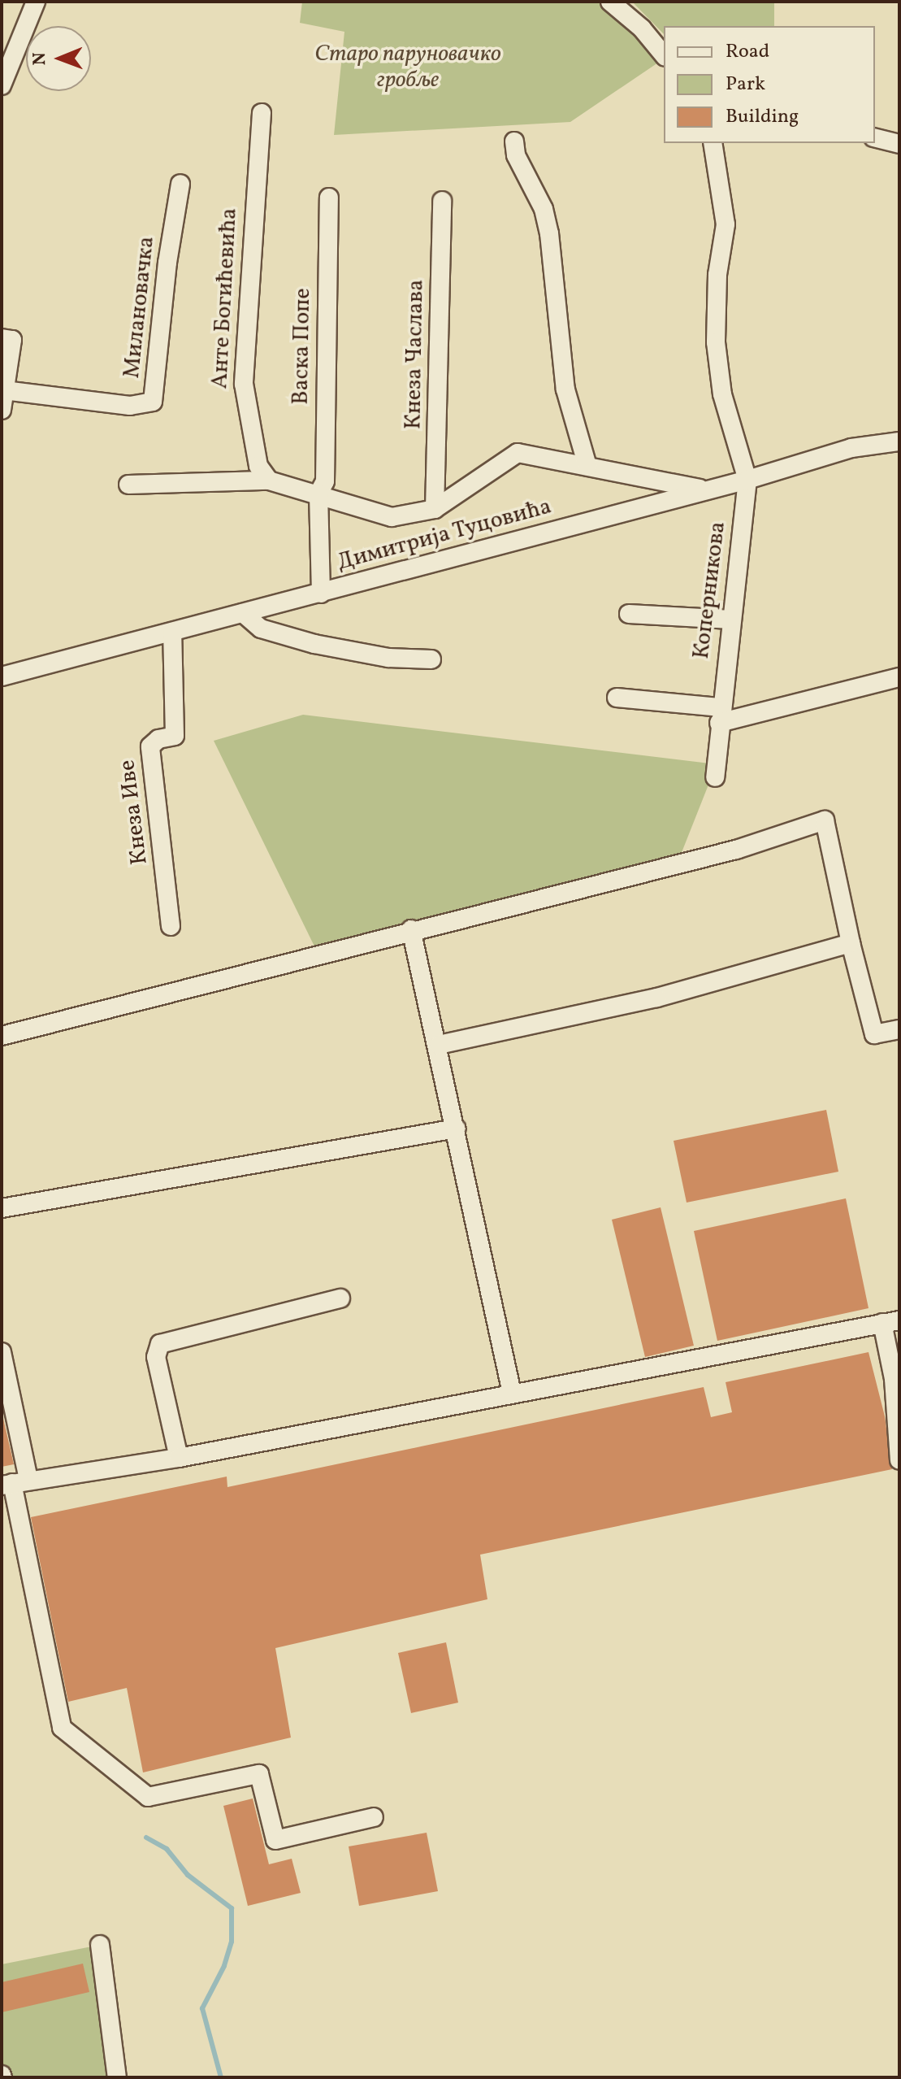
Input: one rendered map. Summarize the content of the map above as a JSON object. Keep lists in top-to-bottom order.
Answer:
{
  "streets": {
    "street": [
      "Анте Богићевића",
      "Милановачка",
      "Васка Попе",
      "Кнеза Часлава",
      "Димитрија Туцовића",
      "Коперникова",
      "Кнеза Иве"
    ]
  },
  "crossings": [
    ["Васка Попе", "Димитрија Туцовића"],
    ["Димитрија Туцовића", "Коперникова"],
    ["Димитрија Туцовића", "Кнеза Иве"]
  ],
  "parks": ["Старо паруновачко гробље"],
  "legend": ["Road", "Park", "Building"],
  "north": "left"
}
